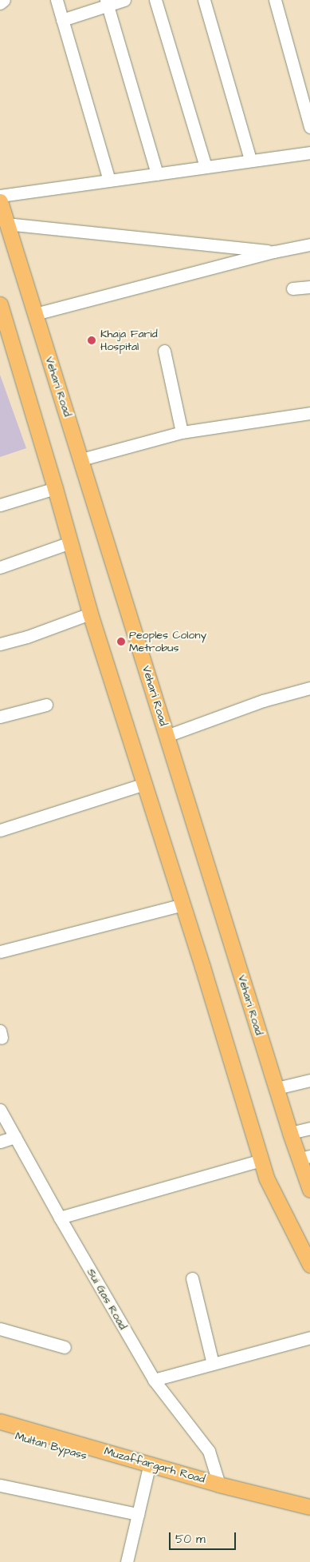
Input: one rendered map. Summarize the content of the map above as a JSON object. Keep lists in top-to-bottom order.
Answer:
{
  "streets": {
    "main road": ["Vehari Road", "Multan Bypass", "Muzaffargarh Road"],
    "street": ["Sui Gas Road"]
  },
  "crossings": [
    ["Sui Gas Road", "Muzaffargarh Road"],
    ["Multan Bypass", "Muzaffargarh Road"]
  ],
  "places": ["Khaja Farid Hospital", "Peoples Colony Metrobus"],
  "scale_bar": "50 m"
}
